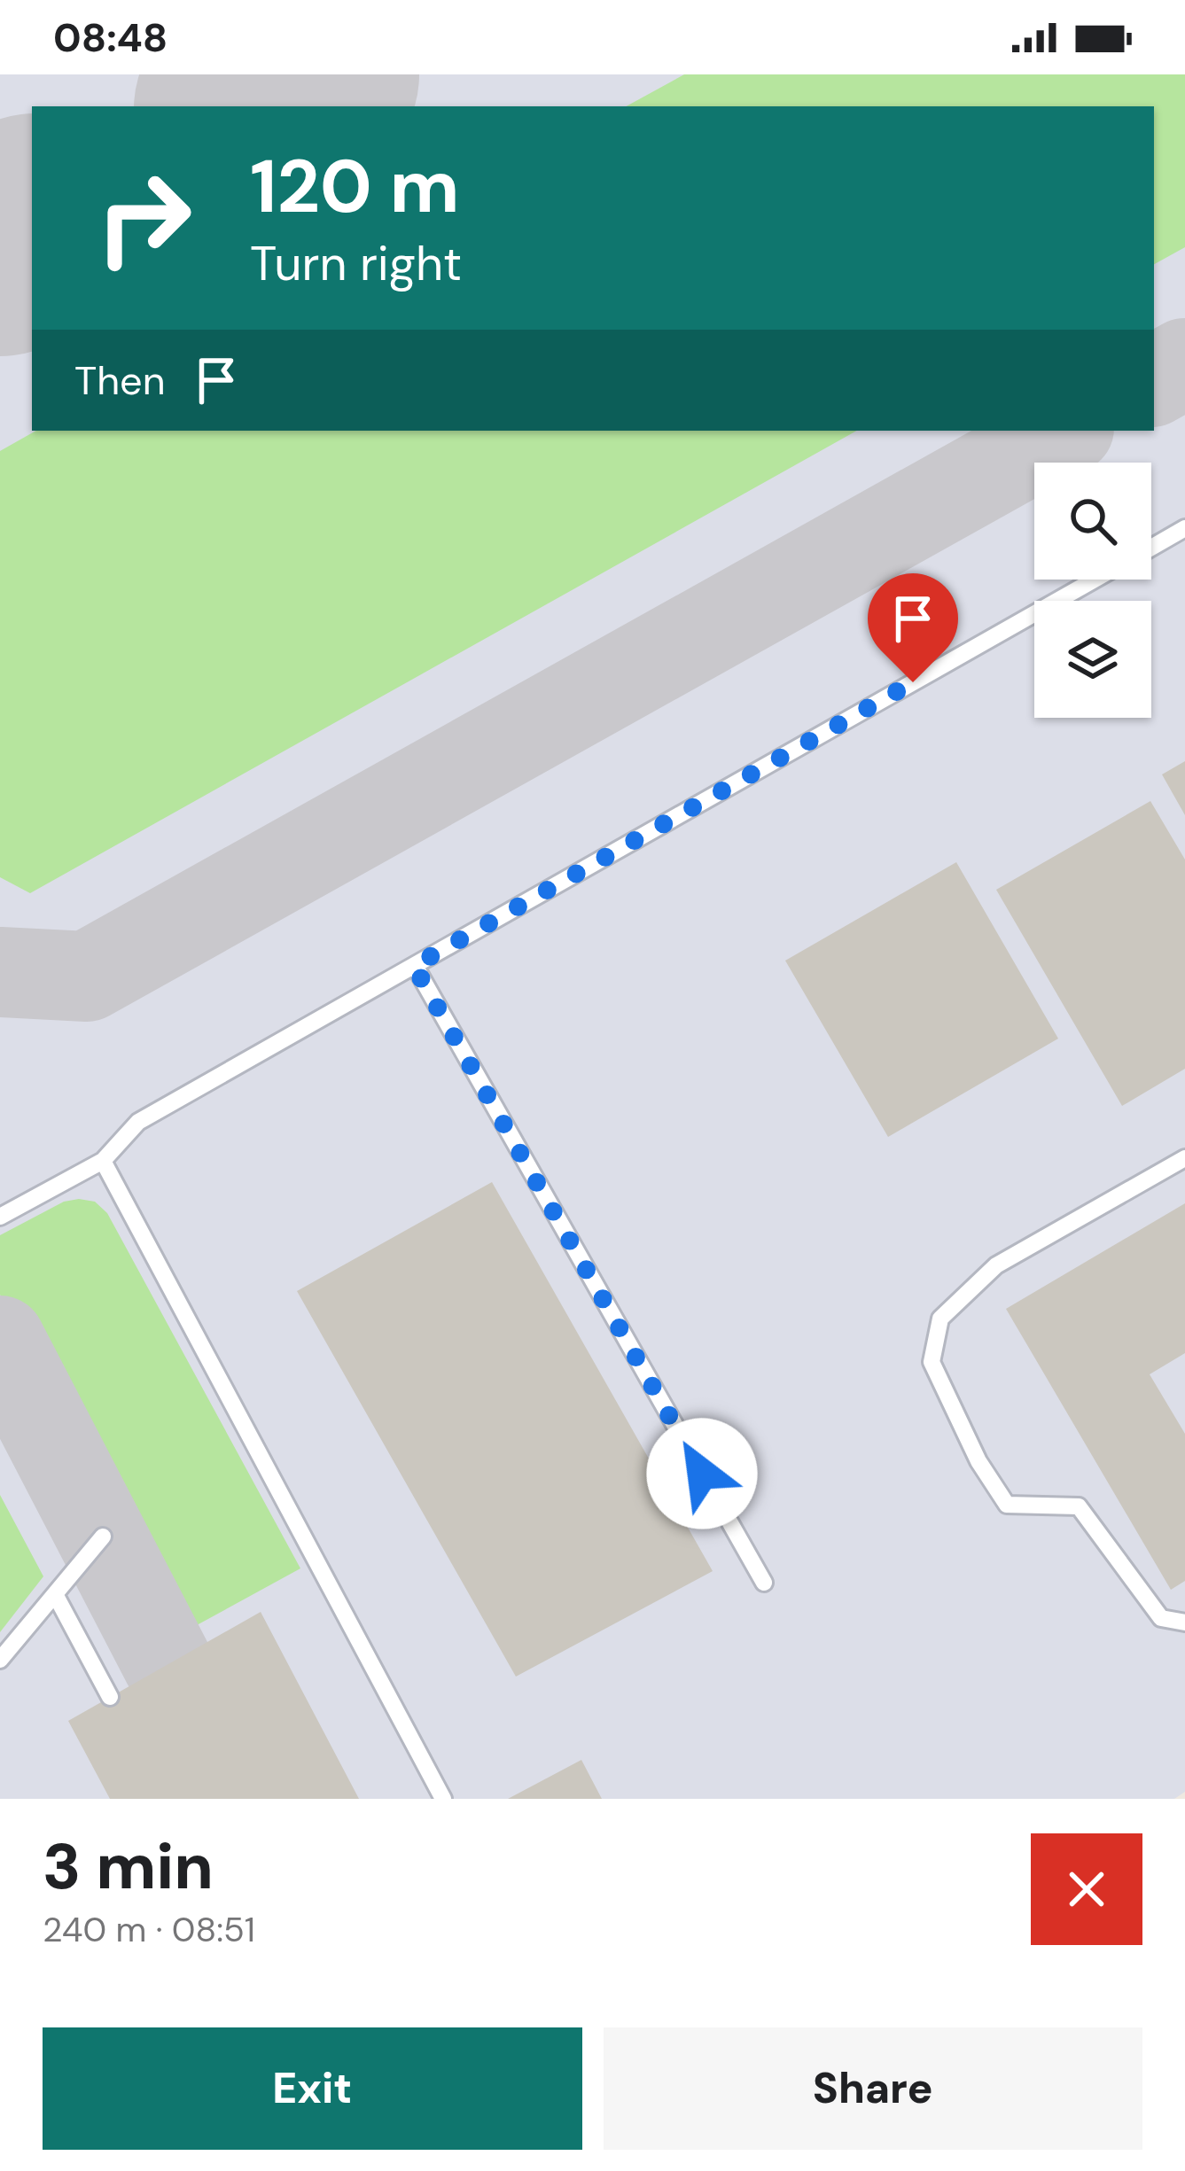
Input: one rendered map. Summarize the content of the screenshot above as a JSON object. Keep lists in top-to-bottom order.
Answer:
{
  "page": {
    "status": "08:48",
    "turn": ["120 m", "Turn right"],
    "then": "Then",
    "heading": ["3 min", "240 m · 08:51"],
    "buttons": ["Exit", "Share"]
  }
}
